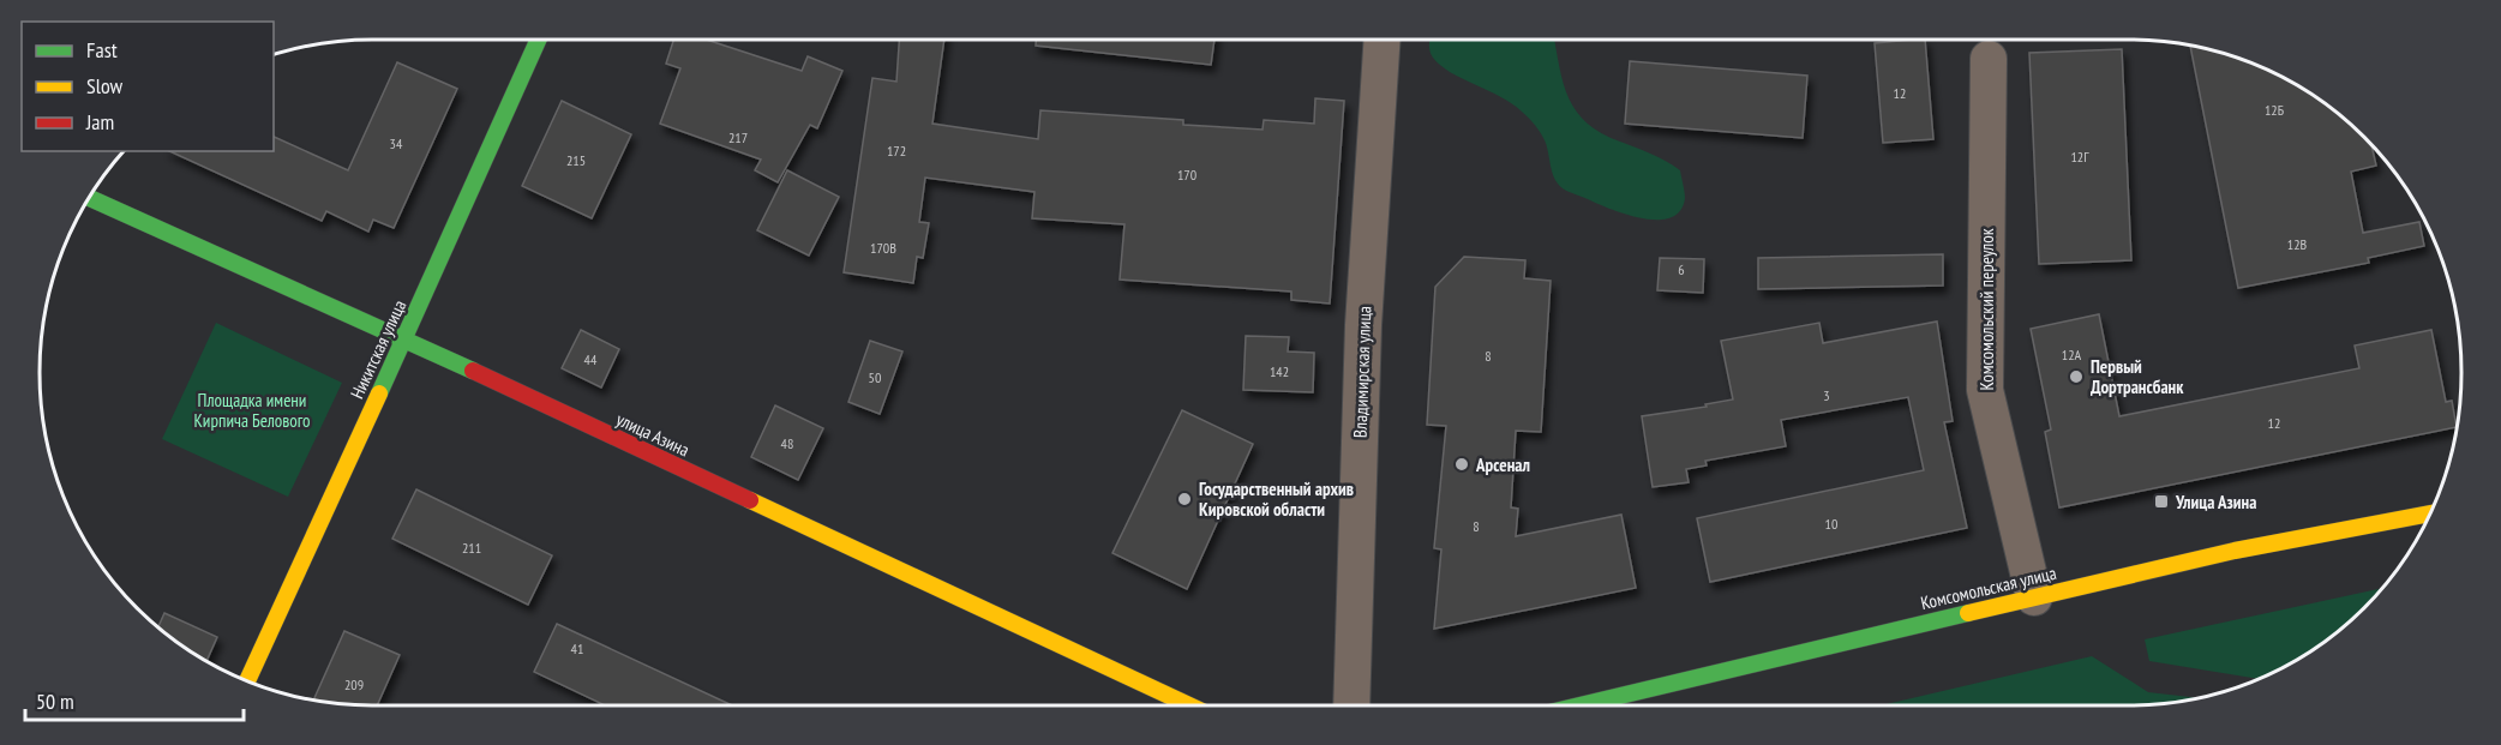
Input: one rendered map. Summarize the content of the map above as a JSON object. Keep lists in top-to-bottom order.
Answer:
{
  "streets": {
    "street": [
      "Комсомольский переулок",
      "Никитская улица",
      "Владимирская улица",
      "улица Азина",
      "Комсомольская улица"
    ]
  },
  "crossings": [
    ["Комсомольский переулок", "Комсомольская улица"],
    ["Никитская улица", "улица Азина"]
  ],
  "parks": ["Площадка имени Кирпича Белового"],
  "places": {
    "other": ["Первый Дортрансбанк", "Арсенал", "Государственный архив Кировской области"],
    "transit": ["Улица Азина"]
  },
  "house_numbers": [
    "12",
    "12Б",
    "217",
    "34",
    "172",
    "12Г",
    "215",
    "170",
    "12В",
    "170В",
    "6",
    "12А",
    "8",
    "44",
    "142",
    "50",
    "3",
    "12",
    "48",
    "10",
    "8",
    "211",
    "41",
    "209"
  ],
  "legend": ["Fast", "Slow", "Jam"],
  "scale_bar": "50 m"
}
